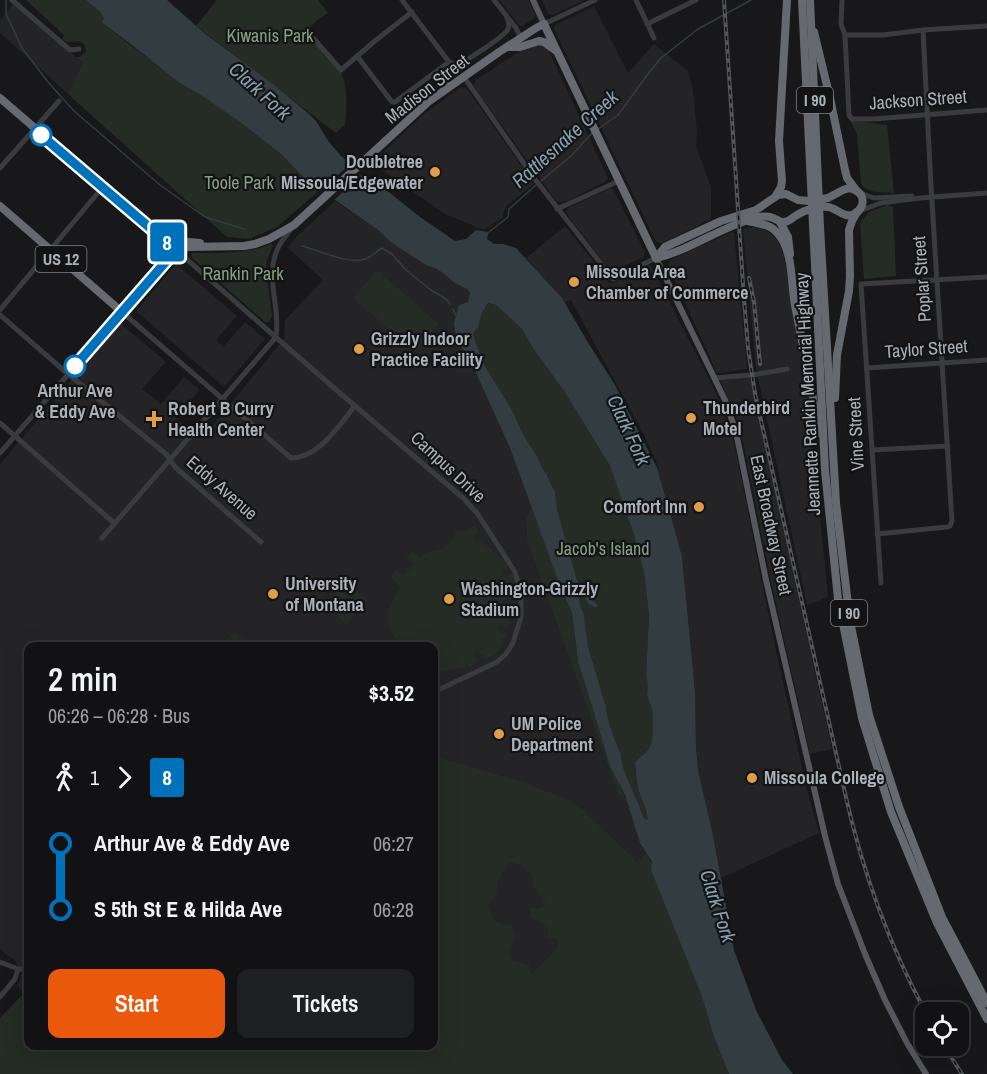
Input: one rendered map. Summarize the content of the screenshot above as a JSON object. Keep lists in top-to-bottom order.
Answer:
{
  "streets": {
    "highway": [
      "Madison Street",
      "I 90",
      "US 12",
      "Jeannette Rankin Memorial Highway",
      "East Broadway Street"
    ],
    "street": [
      "Jackson Street",
      "Poplar Street",
      "Taylor Street",
      "Vine Street",
      "Campus Drive",
      "Eddy Avenue"
    ]
  },
  "crossings": [
    ["Madison Street", "East Broadway Street"],
    ["I 90", "Jeannette Rankin Memorial Highway"],
    ["Jackson Street", "Poplar Street"],
    ["Poplar Street", "Taylor Street"],
    ["Poplar Street", "Vine Street"],
    ["Taylor Street", "Vine Street"]
  ],
  "water": ["Clark Fork", "Rattlesnake Creek"],
  "parks": [
    "Kiwanis Park",
    "Toole Park",
    "Rankin Park",
    "Jacob's Island"
  ],
  "places": {
    "other": [
      "Doubletree Missoula/Edgewater",
      "Missoula Area Chamber of Commerce",
      "Grizzly Indoor Practice Facility",
      "Arthur Ave & Eddy Ave",
      "Thunderbird Motel",
      "Comfort Inn",
      "University of Montana",
      "Washington-Grizzly Stadium",
      "UM Police Department",
      "Missoula College"
    ],
    "health": ["Robert B Curry Health Center"]
  },
  "lines": ["bus line 8"],
  "page": {
    "on_map": "8",
    "heading": ["2 min", "06:26 – 06:28 · Bus", "$3.52"],
    "legs": ["1", "8"],
    "list": [
      {
        "name": "Arthur Ave & Eddy Ave",
        "value": "06:27"
      },
      {
        "name": "S 5th St E & Hilda Ave",
        "value": "06:28"
      }
    ],
    "buttons": ["Start", "Tickets"]
  }
}
